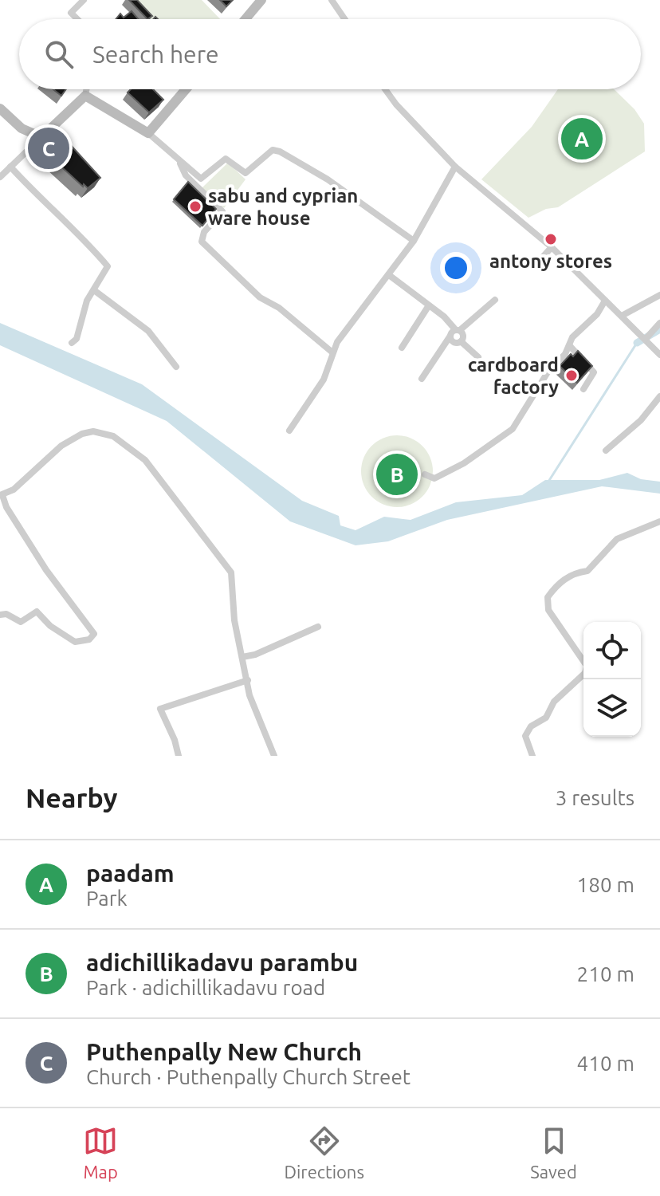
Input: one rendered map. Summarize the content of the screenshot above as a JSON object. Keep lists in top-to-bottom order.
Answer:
{
  "places": ["sabu and cyprian ware house", "antony stores", "cardboard factory"],
  "page": {
    "search": "Search here",
    "pins": ["A", "C", "B"],
    "heading": ["Nearby", "3 results"],
    "list": [
      {
        "mark": "A",
        "name": "paadam",
        "note": "Park",
        "value": "180 m"
      },
      {
        "mark": "B",
        "name": "adichillikadavu parambu",
        "note": "Park · adichillikadavu road",
        "value": "210 m"
      },
      {
        "mark": "C",
        "name": "Puthenpally New Church",
        "note": "Church · Puthenpally Church Street",
        "value": "410 m"
      }
    ],
    "nav": ["Map", "Directions", "Saved"]
  }
}
